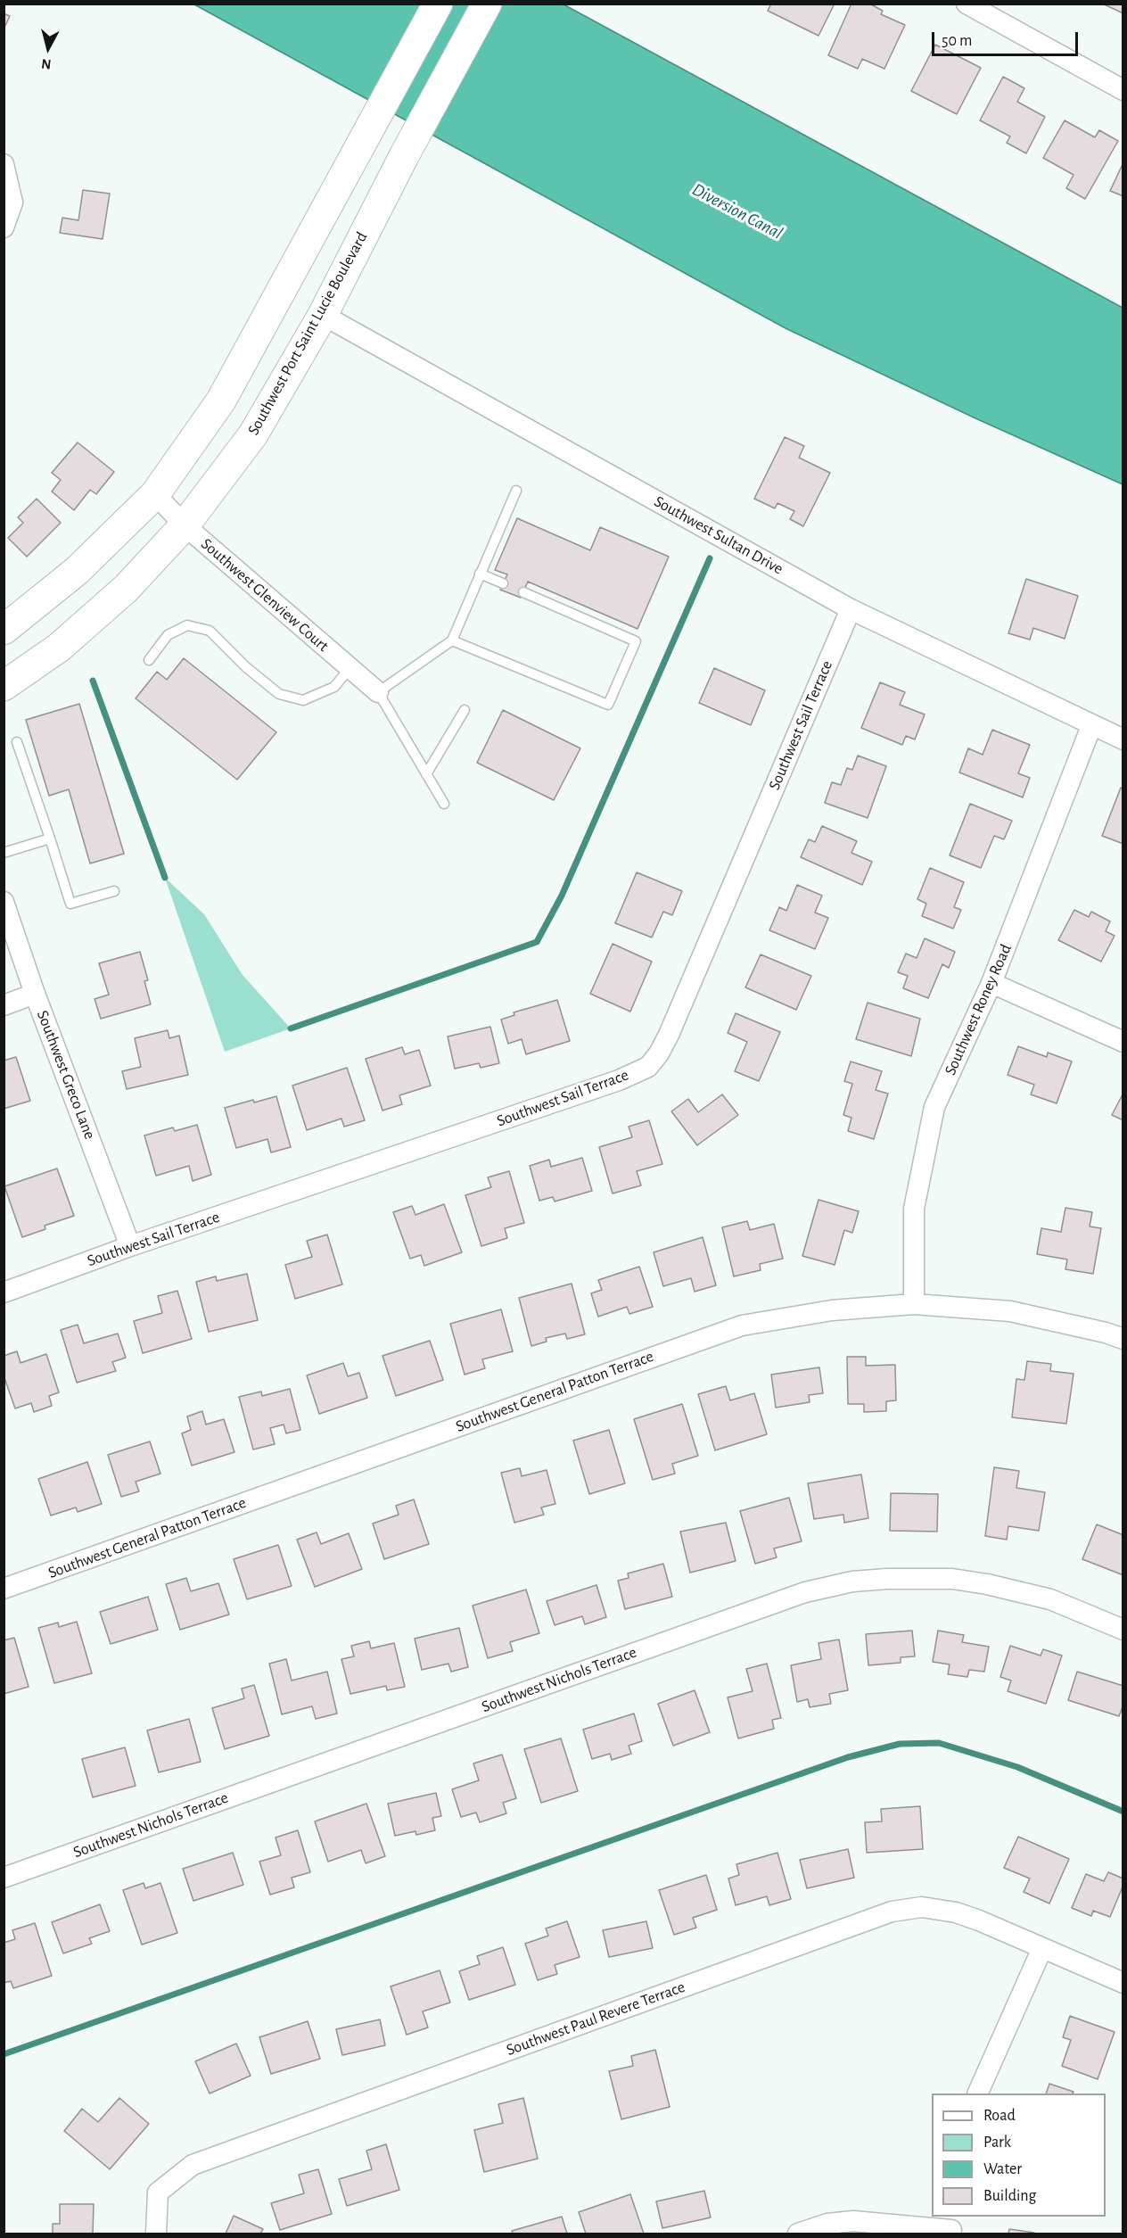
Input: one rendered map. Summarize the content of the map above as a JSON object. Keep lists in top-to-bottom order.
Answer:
{
  "streets": {
    "main road": ["Southwest Port Saint Lucie Boulevard"],
    "street": [
      "Southwest Sultan Drive",
      "Southwest Glenview Court",
      "Southwest Sail Terrace",
      "Southwest Roney Road",
      "Southwest Greco Lane",
      "Southwest General Patton Terrace",
      "Southwest Nichols Terrace",
      "Southwest Paul Revere Terrace"
    ]
  },
  "crossings": [
    ["Southwest Port Saint Lucie Boulevard", "Southwest Sultan Drive"],
    ["Southwest Port Saint Lucie Boulevard", "Southwest Glenview Court"],
    ["Southwest Sultan Drive", "Southwest Sail Terrace"],
    ["Southwest Sultan Drive", "Southwest Roney Road"],
    ["Southwest Sail Terrace", "Southwest Greco Lane"],
    ["Southwest Roney Road", "Southwest General Patton Terrace"]
  ],
  "water": ["Diversion Canal"],
  "legend": [
    "Road",
    "Park",
    "Water",
    "Building"
  ],
  "scale_bar": "50 m",
  "north": "bottom"
}
